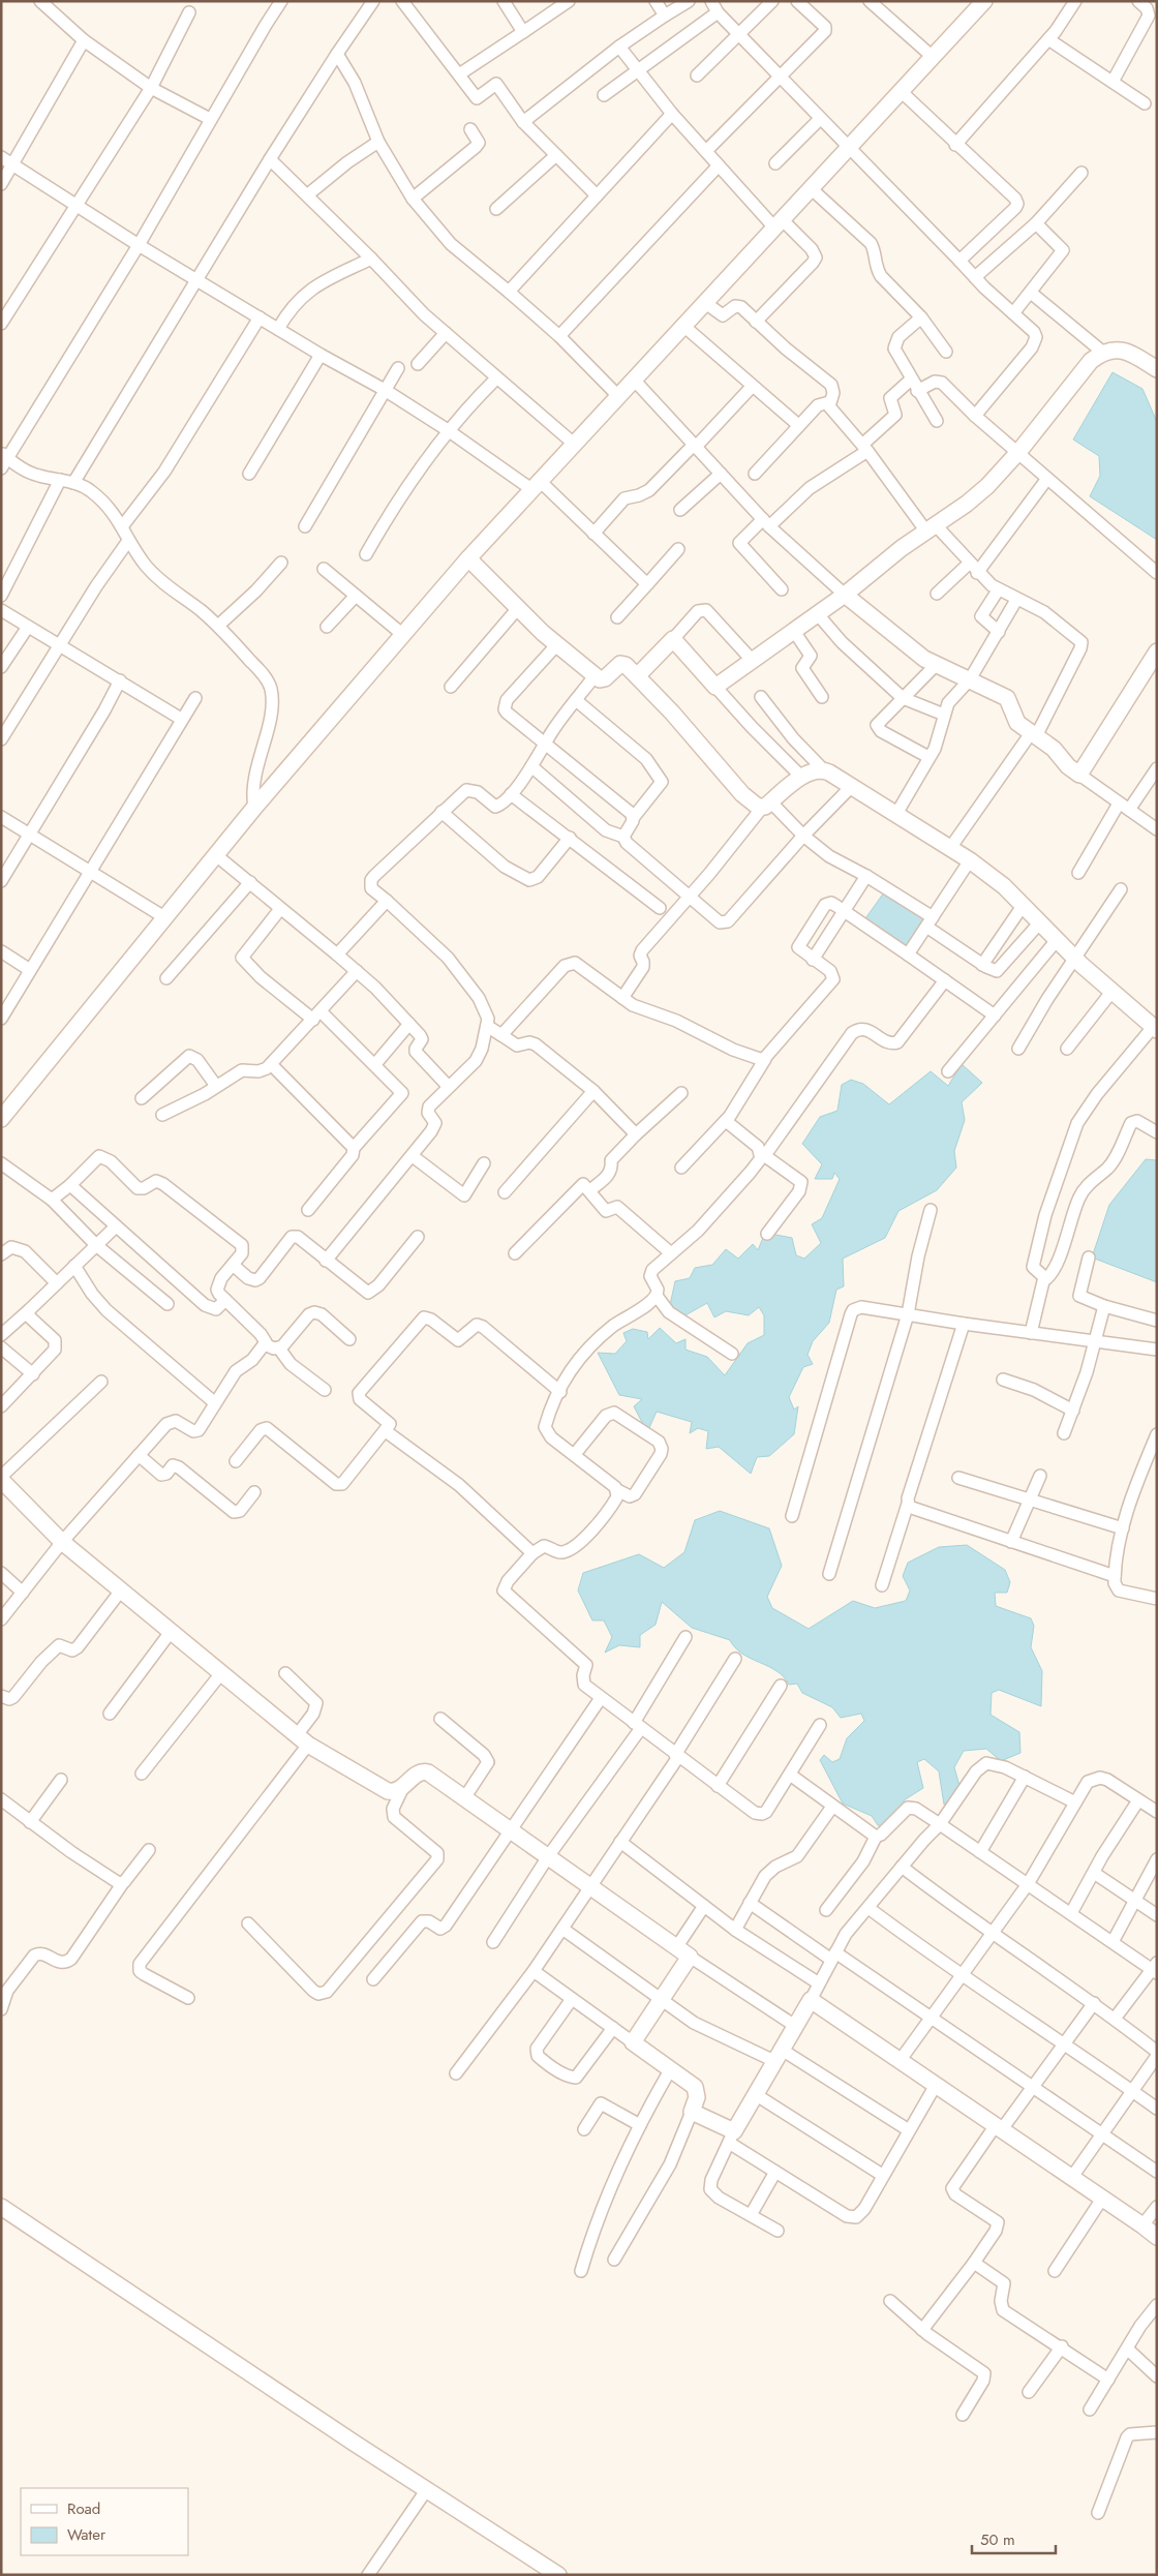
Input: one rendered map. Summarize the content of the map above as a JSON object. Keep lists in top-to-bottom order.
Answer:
{
  "legend": ["Road", "Water"],
  "scale_bar": "50 m"
}
